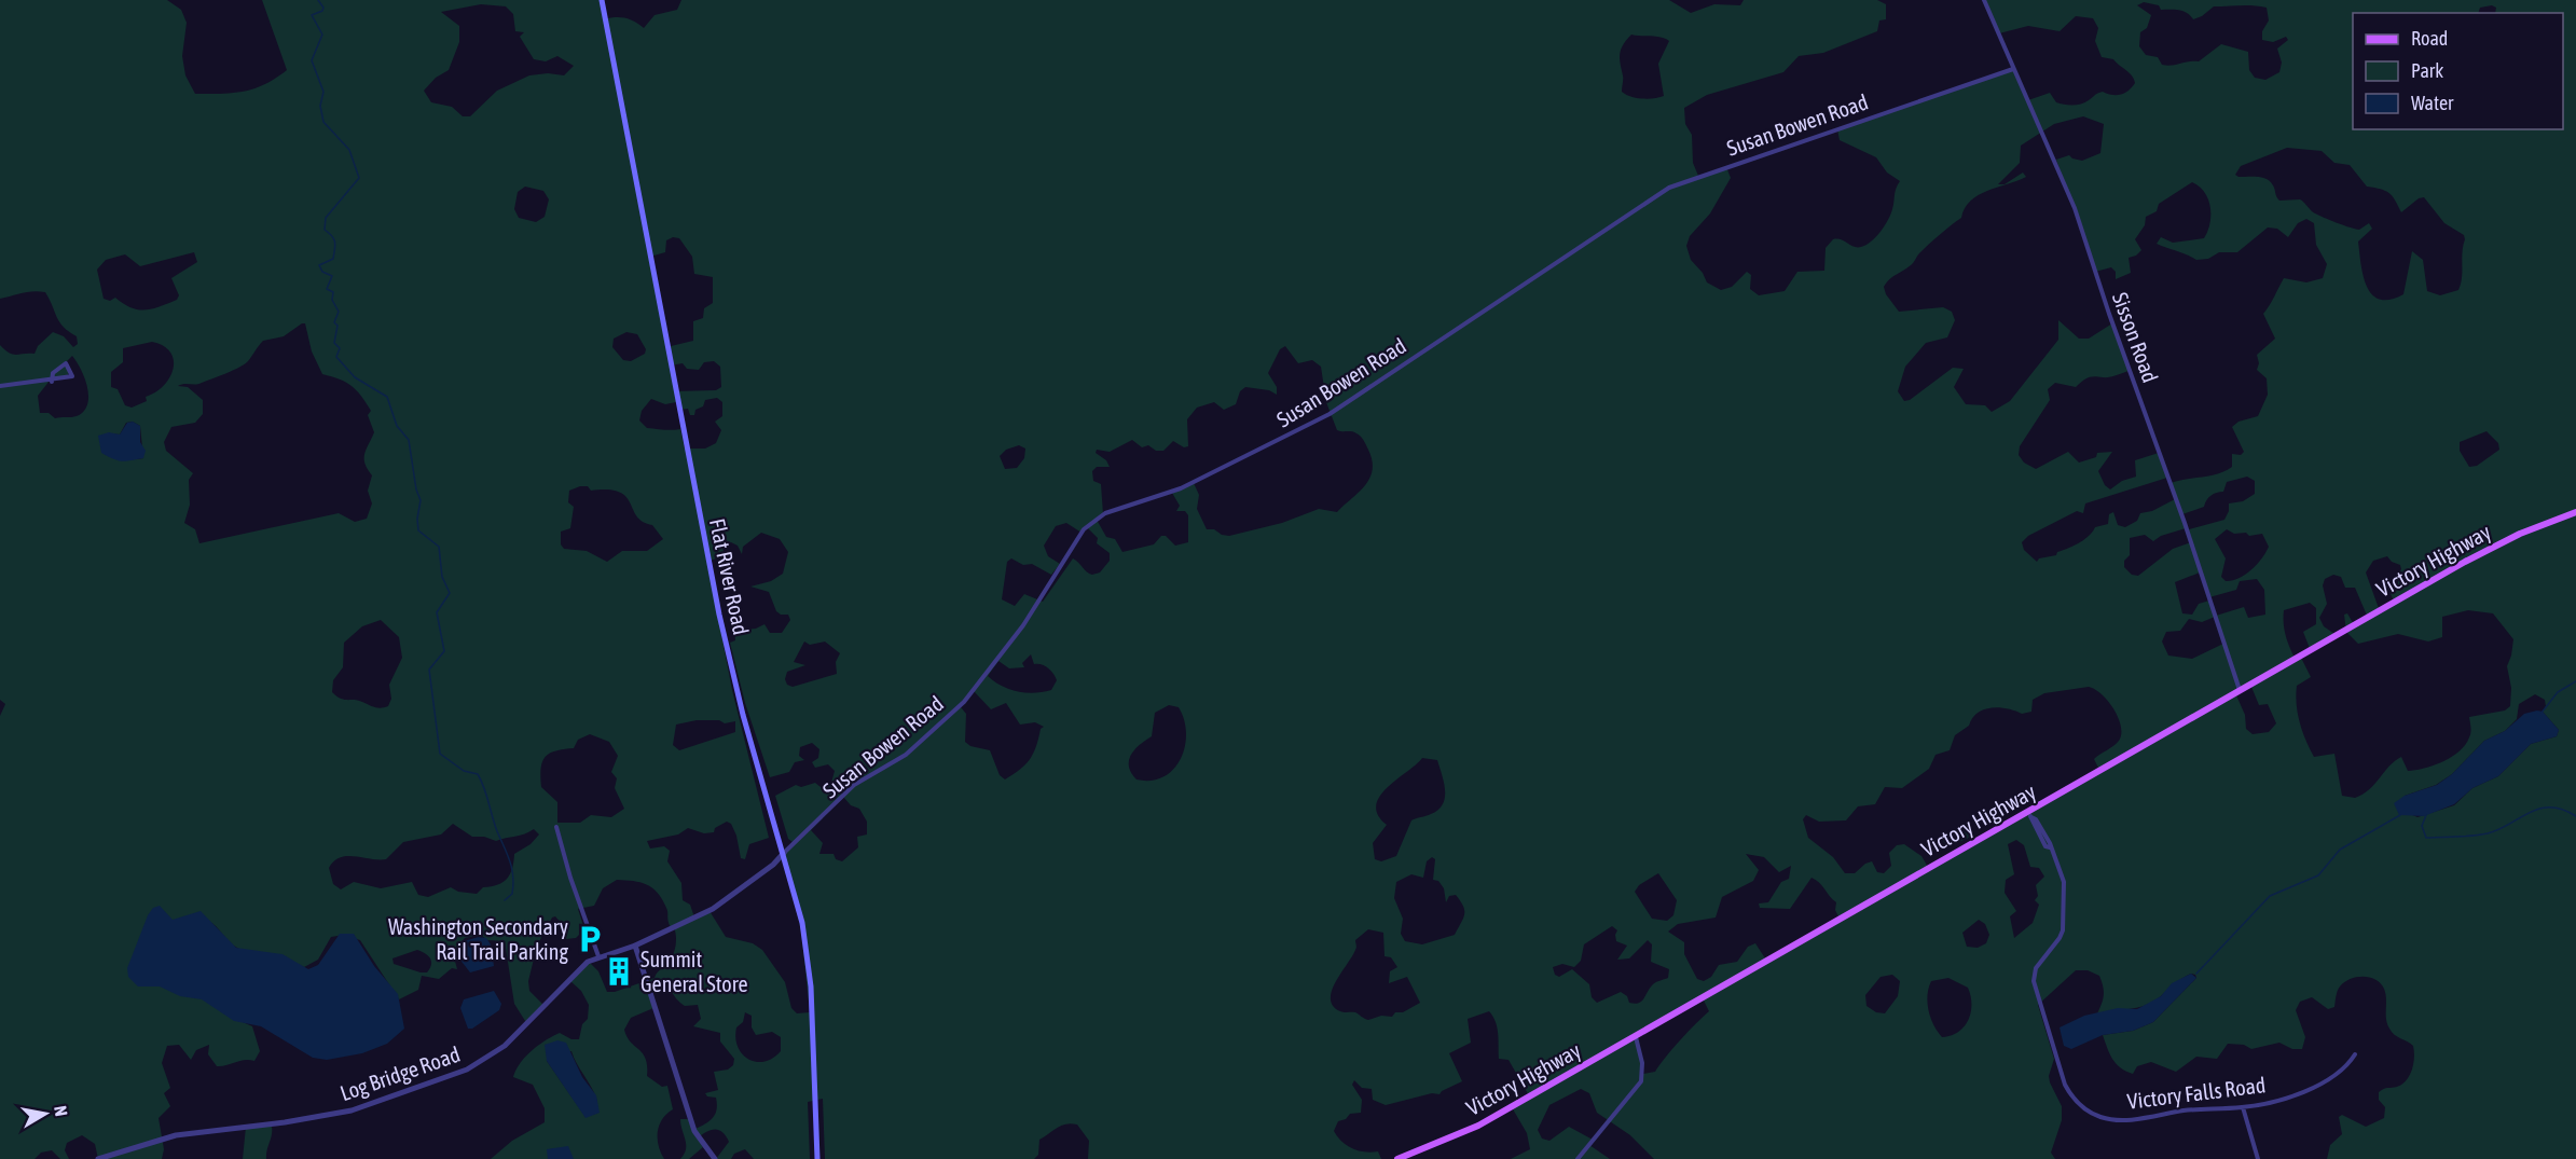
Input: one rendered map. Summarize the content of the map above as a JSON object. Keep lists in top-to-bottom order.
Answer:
{
  "streets": {
    "main road": ["Victory Highway", "Flat River Road"],
    "street": [
      "Susan Bowen Road",
      "Sisson Road",
      "Log Bridge Road",
      "Victory Falls Road"
    ]
  },
  "crossings": [
    ["Susan Bowen Road", "Sisson Road"],
    ["Susan Bowen Road", "Flat River Road"],
    ["Susan Bowen Road", "Log Bridge Road"],
    ["Sisson Road", "Victory Highway"],
    ["Victory Highway", "Victory Falls Road"],
    ["Flat River Road", "Log Bridge Road"]
  ],
  "places": {
    "parking": ["Washington Secondary Rail Trail Parking"],
    "building": ["Summit General Store"]
  },
  "legend": ["Road", "Park", "Water"],
  "north": "right"
}
